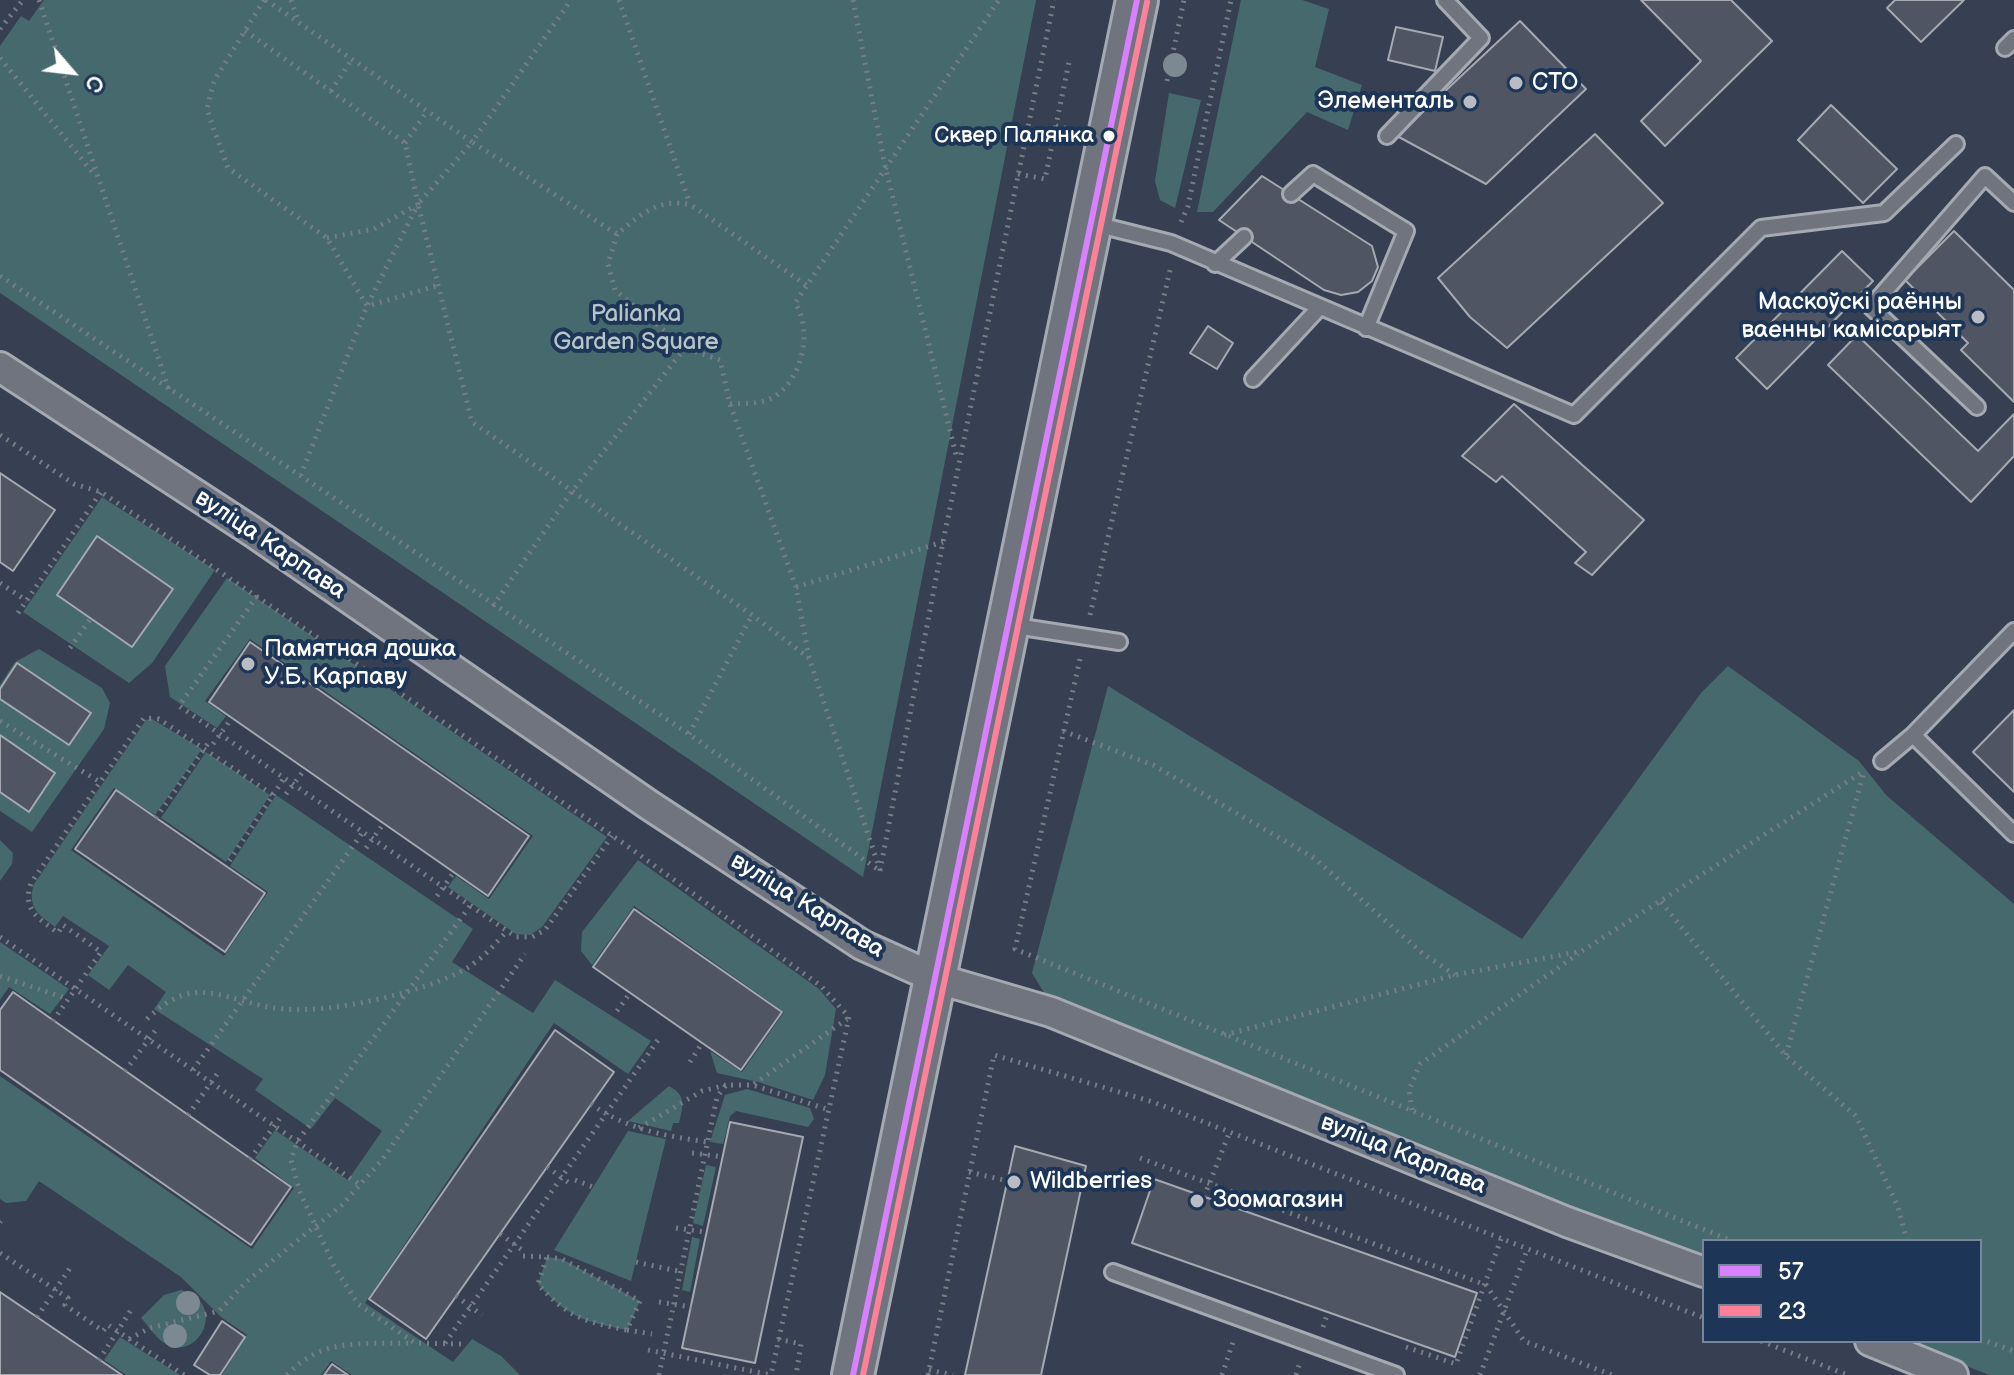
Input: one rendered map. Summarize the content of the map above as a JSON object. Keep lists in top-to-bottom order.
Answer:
{
  "streets": {
    "street": ["вуліца Карпава"]
  },
  "parks": ["Palianka Garden Square"],
  "places": [
    "СТО",
    "Элементаль",
    "Сквер Палянка",
    "Маскоўскі раённы ваенны камісарыят",
    "Памятная дошка У.Б. Карпаву",
    "Wildberries",
    "Зоомагазин"
  ],
  "lines": ["transit line 57", "transit line 23"],
  "legend": ["57", "23"],
  "north": "bottom right"
}
